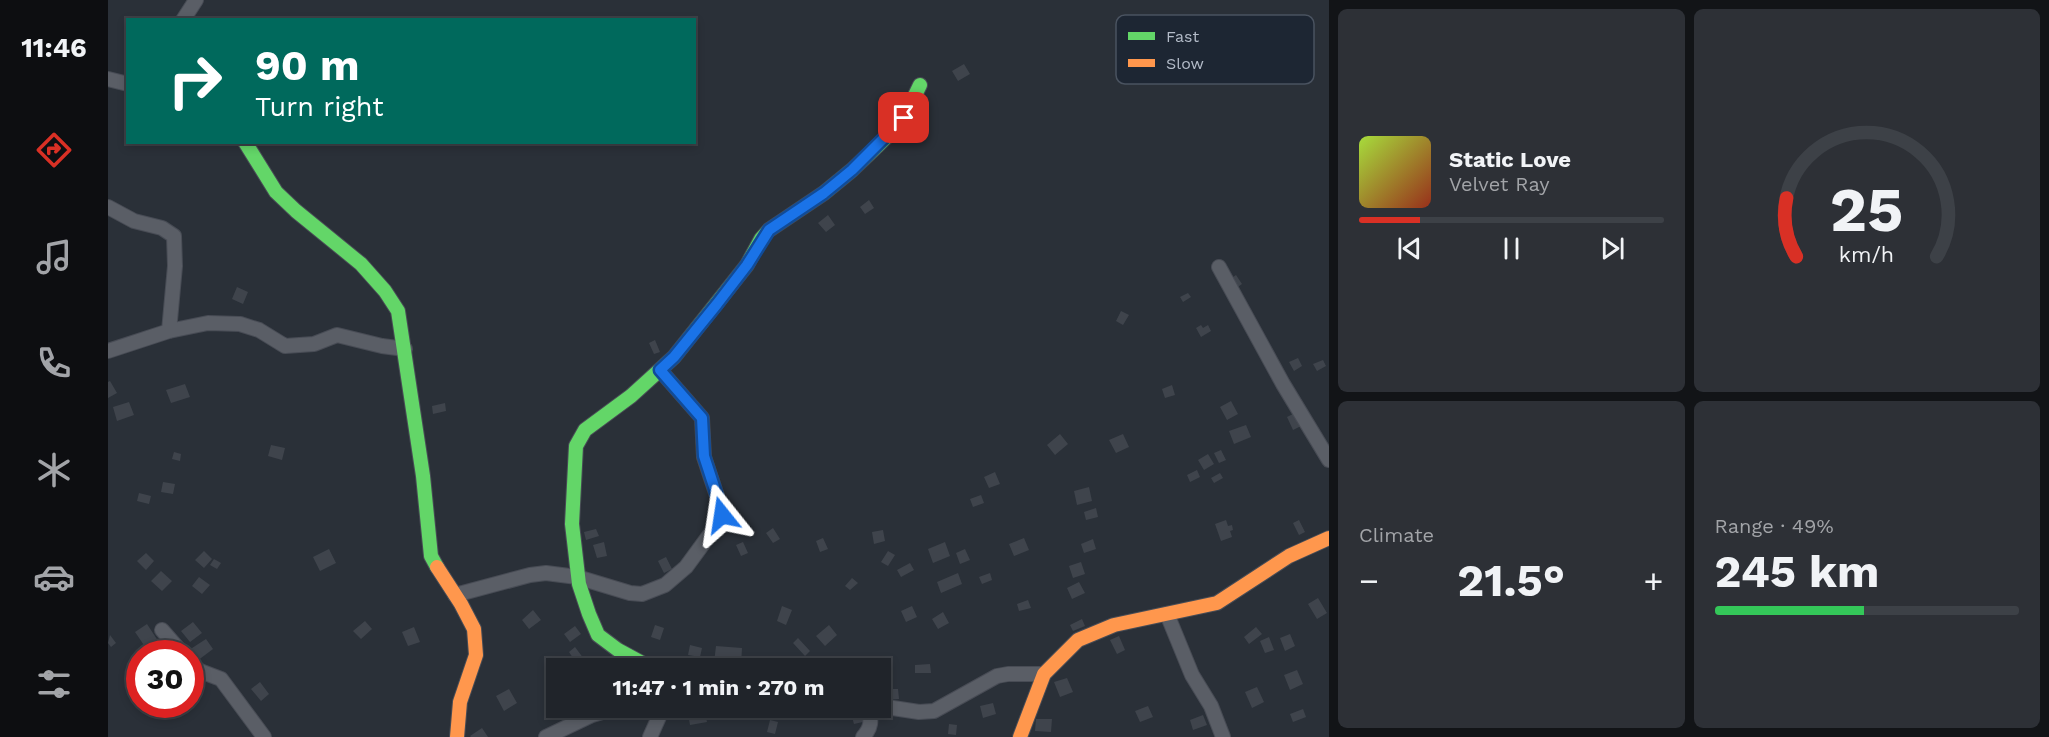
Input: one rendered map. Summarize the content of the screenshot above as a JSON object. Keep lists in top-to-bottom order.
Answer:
{
  "legend": ["Fast", "Slow"],
  "page": {
    "tabs": "11:46",
    "turn": ["90 m", "Turn right"],
    "song": ["Static Love", "Velvet Ray"],
    "tile": [
      "Climate",
      ["Range · 49%", "245 km"]
    ],
    "heat": ["−", "21.5°", "+"],
    "limit": "30",
    "trip": "11:47 · 1 min · 270 m",
    "gauge": ["25", "km/h"]
  }
}
